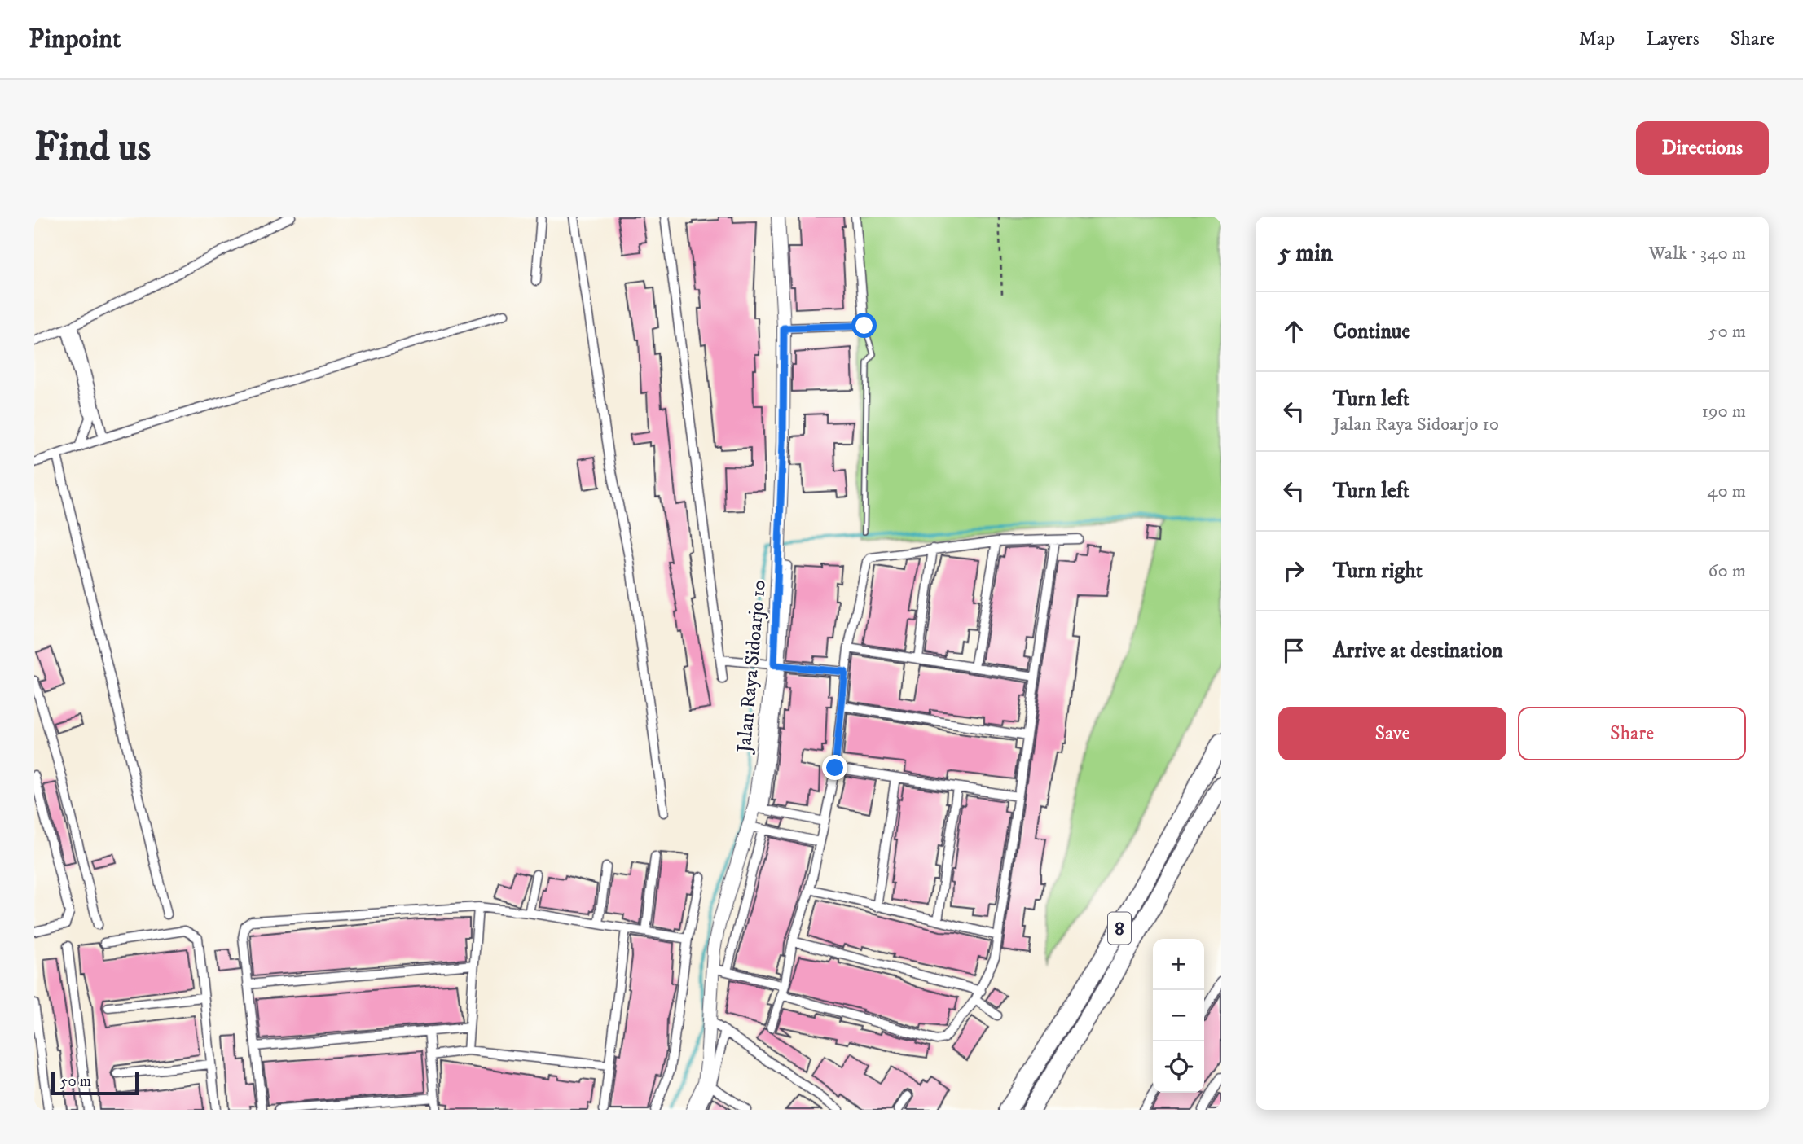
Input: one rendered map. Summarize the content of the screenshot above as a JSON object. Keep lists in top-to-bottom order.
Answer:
{
  "streets": {
    "highway": ["8"],
    "street": ["Jalan Raya Sidoarjo 10"]
  },
  "scale_bar": "50 m",
  "page": {
    "header": "Pinpoint",
    "nav": ["Map", "Layers", "Share"],
    "buttons": [
      "Directions",
      ["Save", "Share"]
    ],
    "title": "Find us",
    "heading": ["5 min", "Walk · 340 m"],
    "list": [
      ["Continue", "50 m"],
      ["Turn left", "Jalan Raya Sidoarjo 10", "190 m"],
      ["Turn left", "40 m"],
      ["Turn right", "60 m"],
      "Arrive at destination"
    ],
    "map_buttons": ["+", "−"],
    "scale": "50 m"
  }
}
